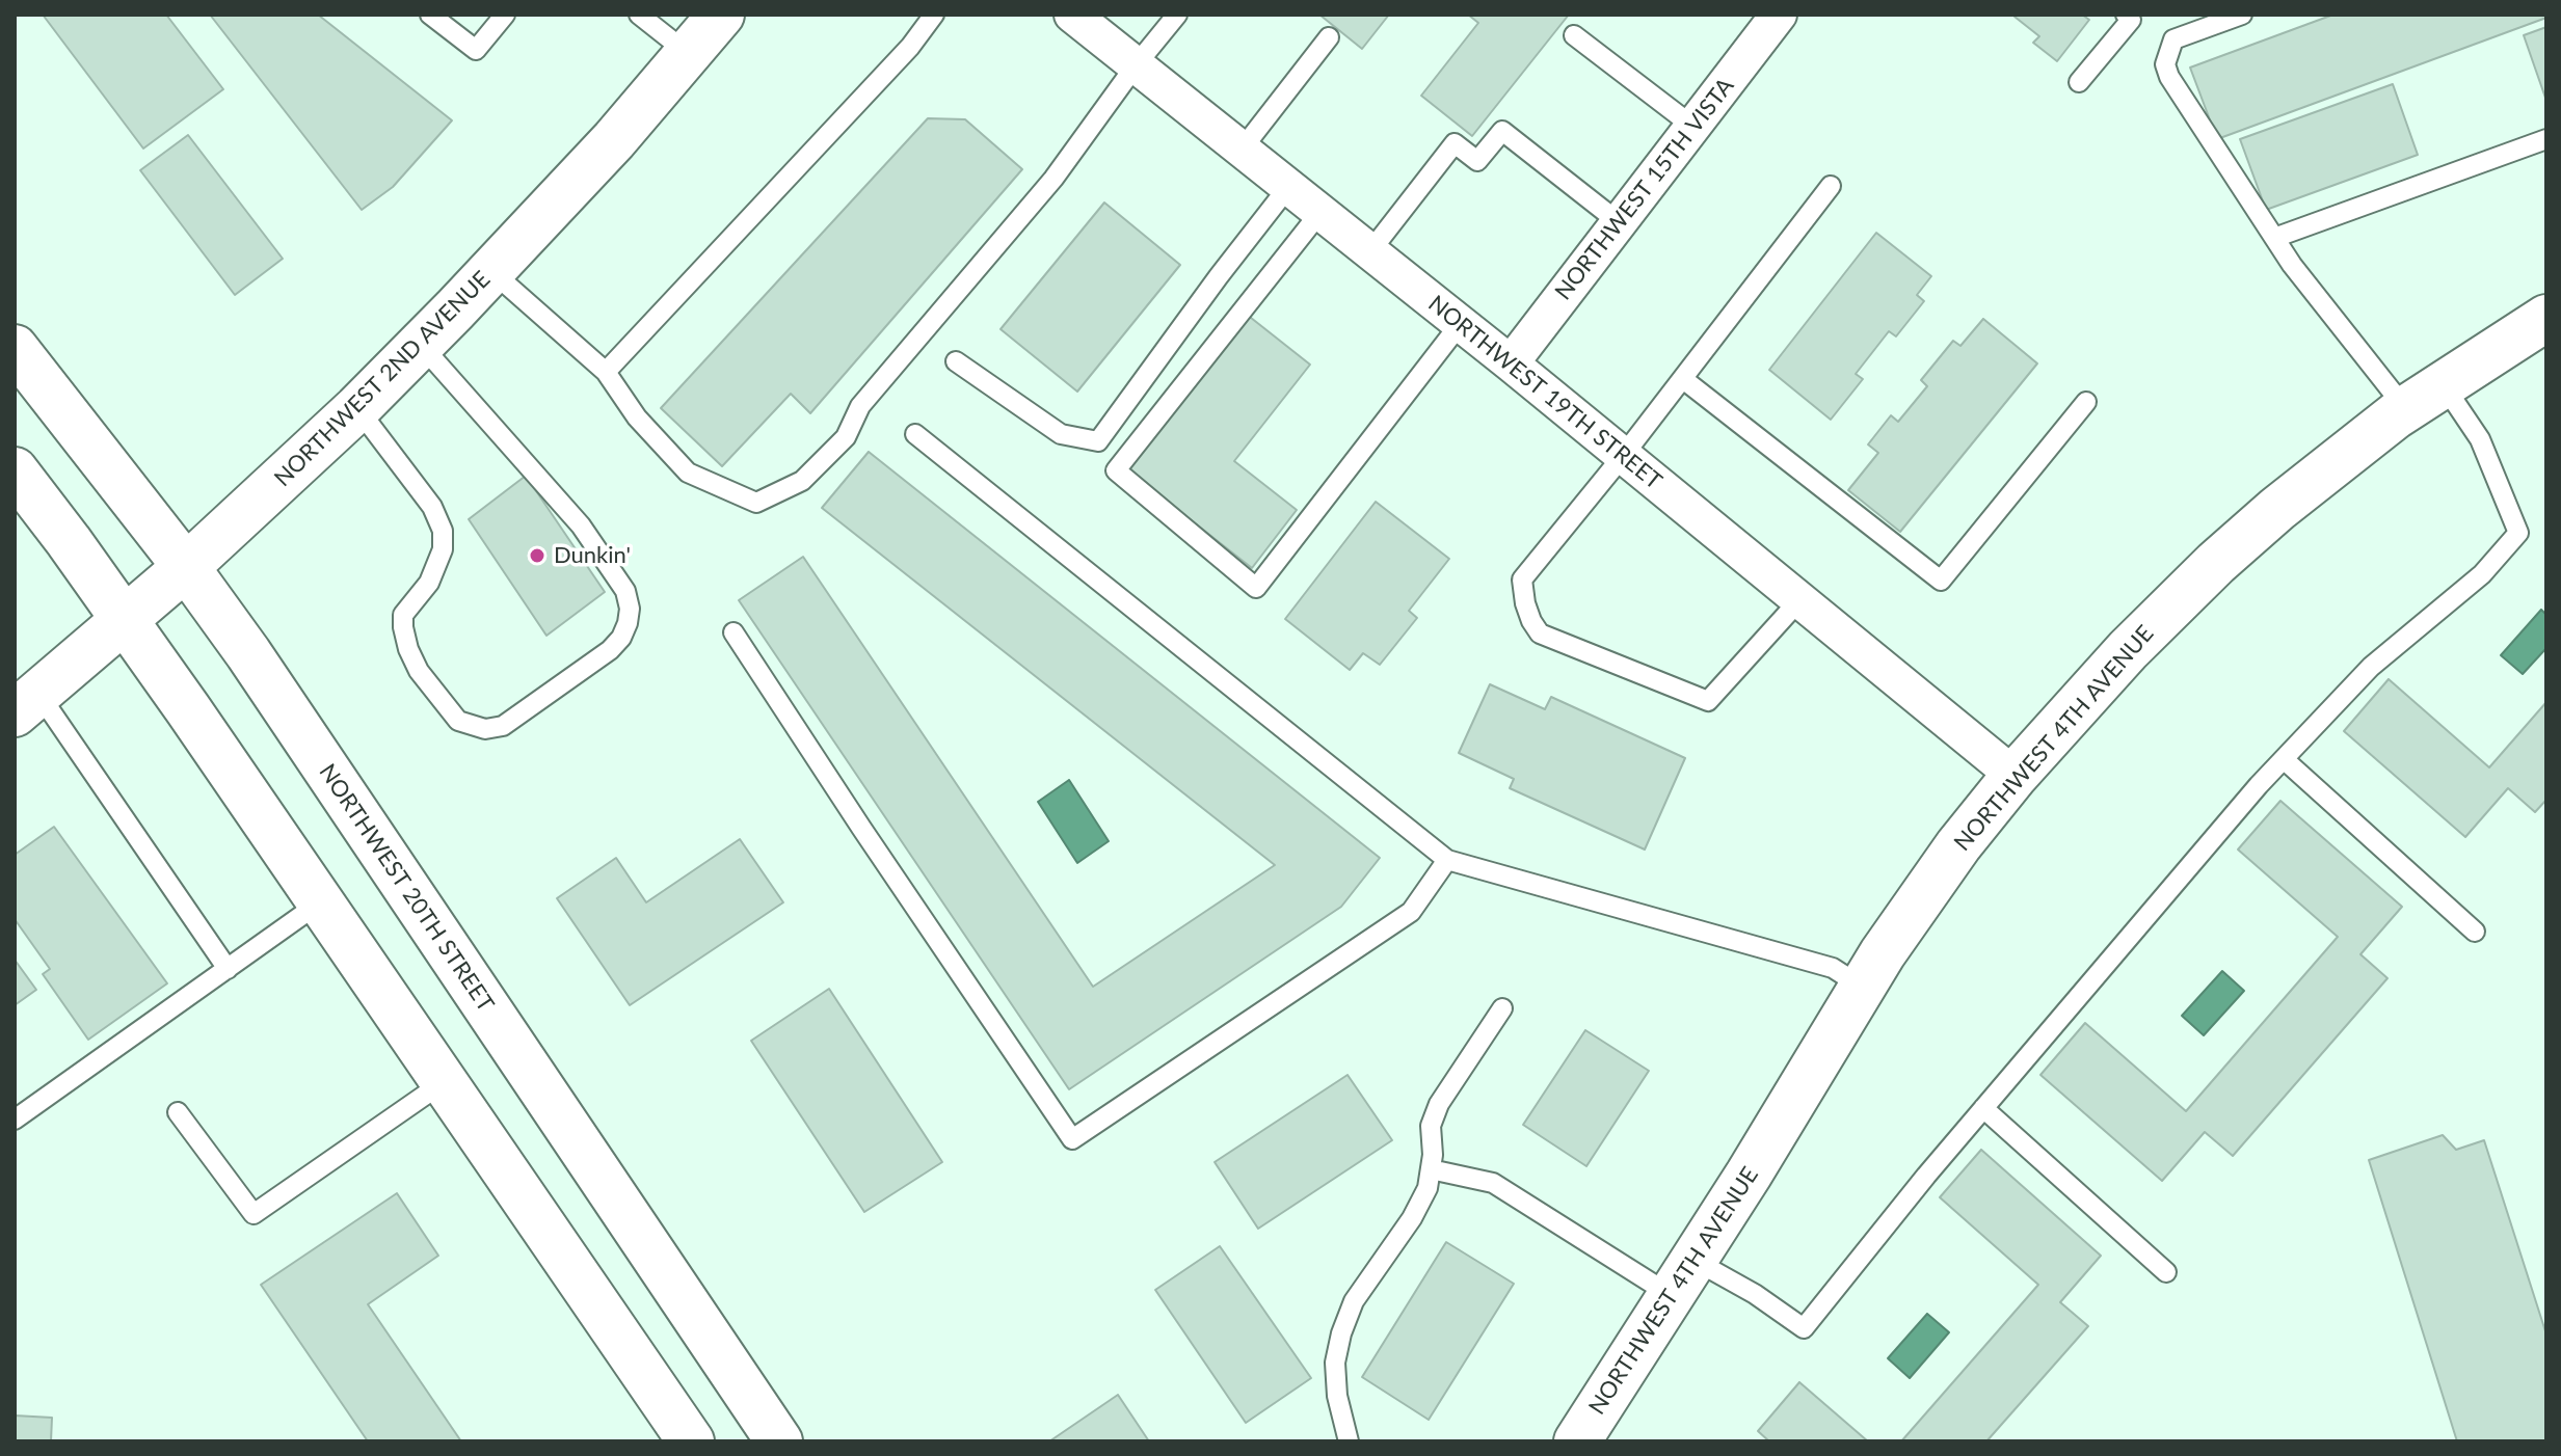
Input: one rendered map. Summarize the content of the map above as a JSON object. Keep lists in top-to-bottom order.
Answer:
{
  "streets": {
    "street": [
      "NORTHWEST 15TH VISTA",
      "NORTHWEST 2ND AVENUE",
      "NORTHWEST 19TH STREET",
      "NORTHWEST 4TH AVENUE",
      "NORTHWEST 20TH STREET"
    ]
  },
  "crossings": [
    ["NORTHWEST 15TH VISTA", "NORTHWEST 19TH STREET"],
    ["NORTHWEST 2ND AVENUE", "NORTHWEST 20TH STREET"],
    ["NORTHWEST 19TH STREET", "NORTHWEST 4TH AVENUE"]
  ],
  "places": ["Dunkin'"]
}
